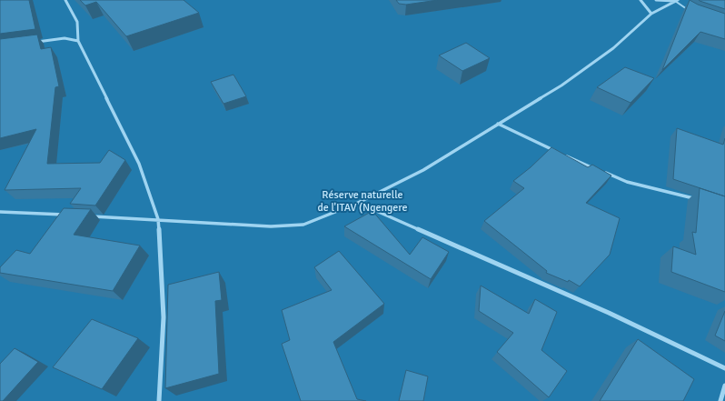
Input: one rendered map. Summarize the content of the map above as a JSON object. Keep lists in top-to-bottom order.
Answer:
{
  "parks": ["Réserve naturelle de l'ITAV (Ngengere"]
}
